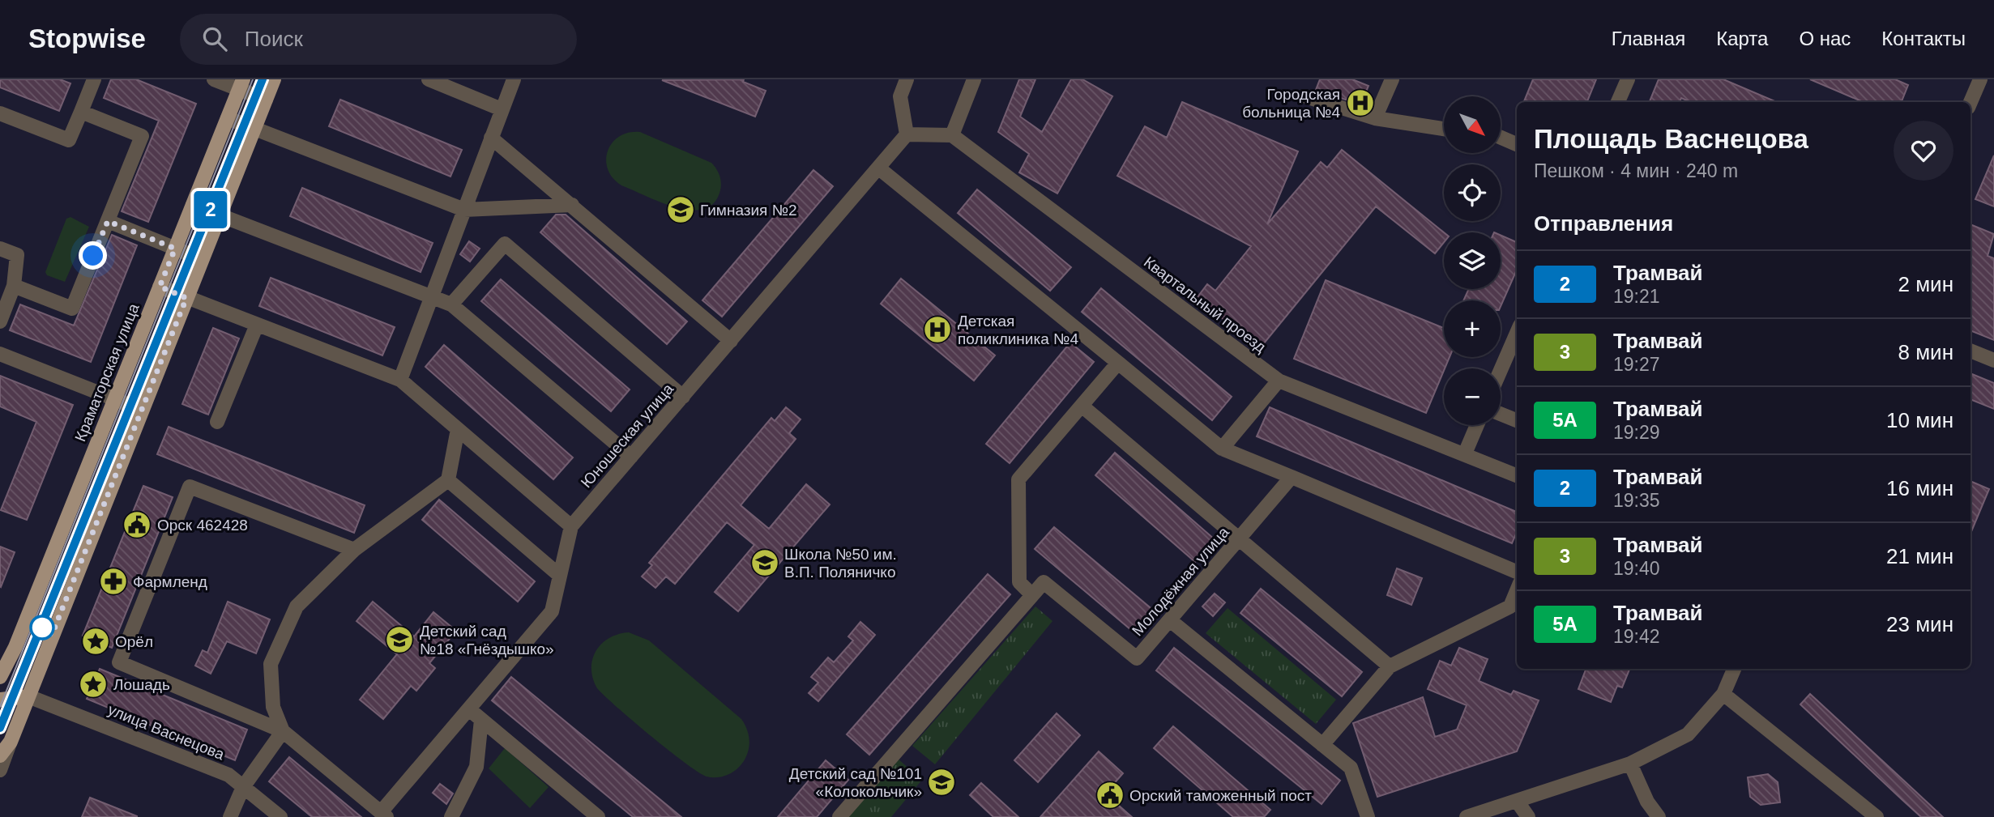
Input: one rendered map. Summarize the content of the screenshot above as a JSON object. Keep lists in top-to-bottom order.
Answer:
{
  "streets": {
    "main road": ["Краматорская улица"],
    "street": [
      "Квартальный проезд",
      "Юношеская улица",
      "Молодёжная улица",
      "улица Васнецова"
    ]
  },
  "places": {
    "hospital": ["Городская больница №4", "Детская поликлиника №4"],
    "school or university": [
      "Гимназия №2",
      "Школа №50 им. В.П. Поляничко",
      "Детский сад №18 «Гнёздышко»",
      "Детский сад №101 «Колокольчик»"
    ],
    "public building": ["Орск 462428", "Орский таможенный пост"],
    "pharmacy": ["Фармленд"],
    "place": ["Орёл", "Лошадь"]
  },
  "lines": ["tram line 2"],
  "north": "bottom right",
  "page": {
    "header": "Stopwise",
    "search": "Поиск",
    "nav": [
      "Главная",
      "Карта",
      "О нас",
      "Контакты"
    ],
    "on_map": "2",
    "map_buttons": ["+", "−"],
    "heading": [
      ["Площадь Васнецова", "Пешком · 4 мин · 240 m"],
      "Отправления"
    ],
    "list": [
      {
        "mark": "2",
        "name": "Трамвай",
        "note": "19:21",
        "value": "2 мин"
      },
      {
        "mark": "3",
        "name": "Трамвай",
        "note": "19:27",
        "value": "8 мин"
      },
      {
        "mark": "5А",
        "name": "Трамвай",
        "note": "19:29",
        "value": "10 мин"
      },
      {
        "mark": "2",
        "name": "Трамвай",
        "note": "19:35",
        "value": "16 мин"
      },
      {
        "mark": "3",
        "name": "Трамвай",
        "note": "19:40",
        "value": "21 мин"
      },
      {
        "mark": "5А",
        "name": "Трамвай",
        "note": "19:42",
        "value": "23 мин"
      }
    ]
  }
}
